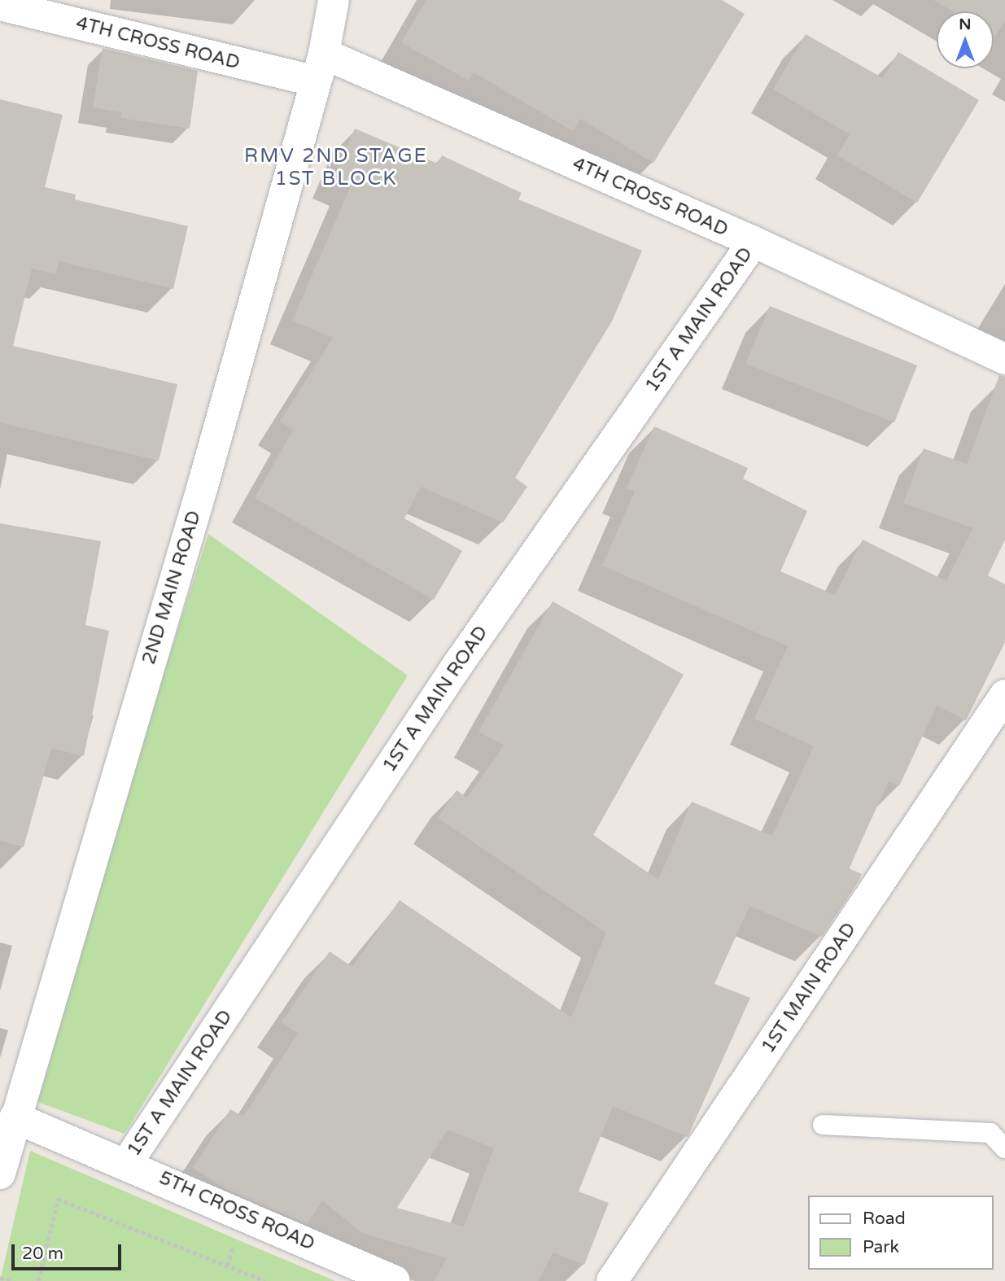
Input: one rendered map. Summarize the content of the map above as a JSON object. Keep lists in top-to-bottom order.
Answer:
{
  "streets": {
    "street": [
      "4TH CROSS ROAD",
      "1ST A MAIN ROAD",
      "2ND MAIN ROAD",
      "1ST MAIN ROAD",
      "5TH CROSS ROAD"
    ]
  },
  "crossings": [
    ["4TH CROSS ROAD", "1ST A MAIN ROAD"],
    ["4TH CROSS ROAD", "2ND MAIN ROAD"],
    ["1ST A MAIN ROAD", "5TH CROSS ROAD"],
    ["2ND MAIN ROAD", "5TH CROSS ROAD"]
  ],
  "districts": ["RMV 2ND STAGE 1ST BLOCK"],
  "legend": ["Road", "Park"],
  "scale_bar": "20 m",
  "north": "top"
}
